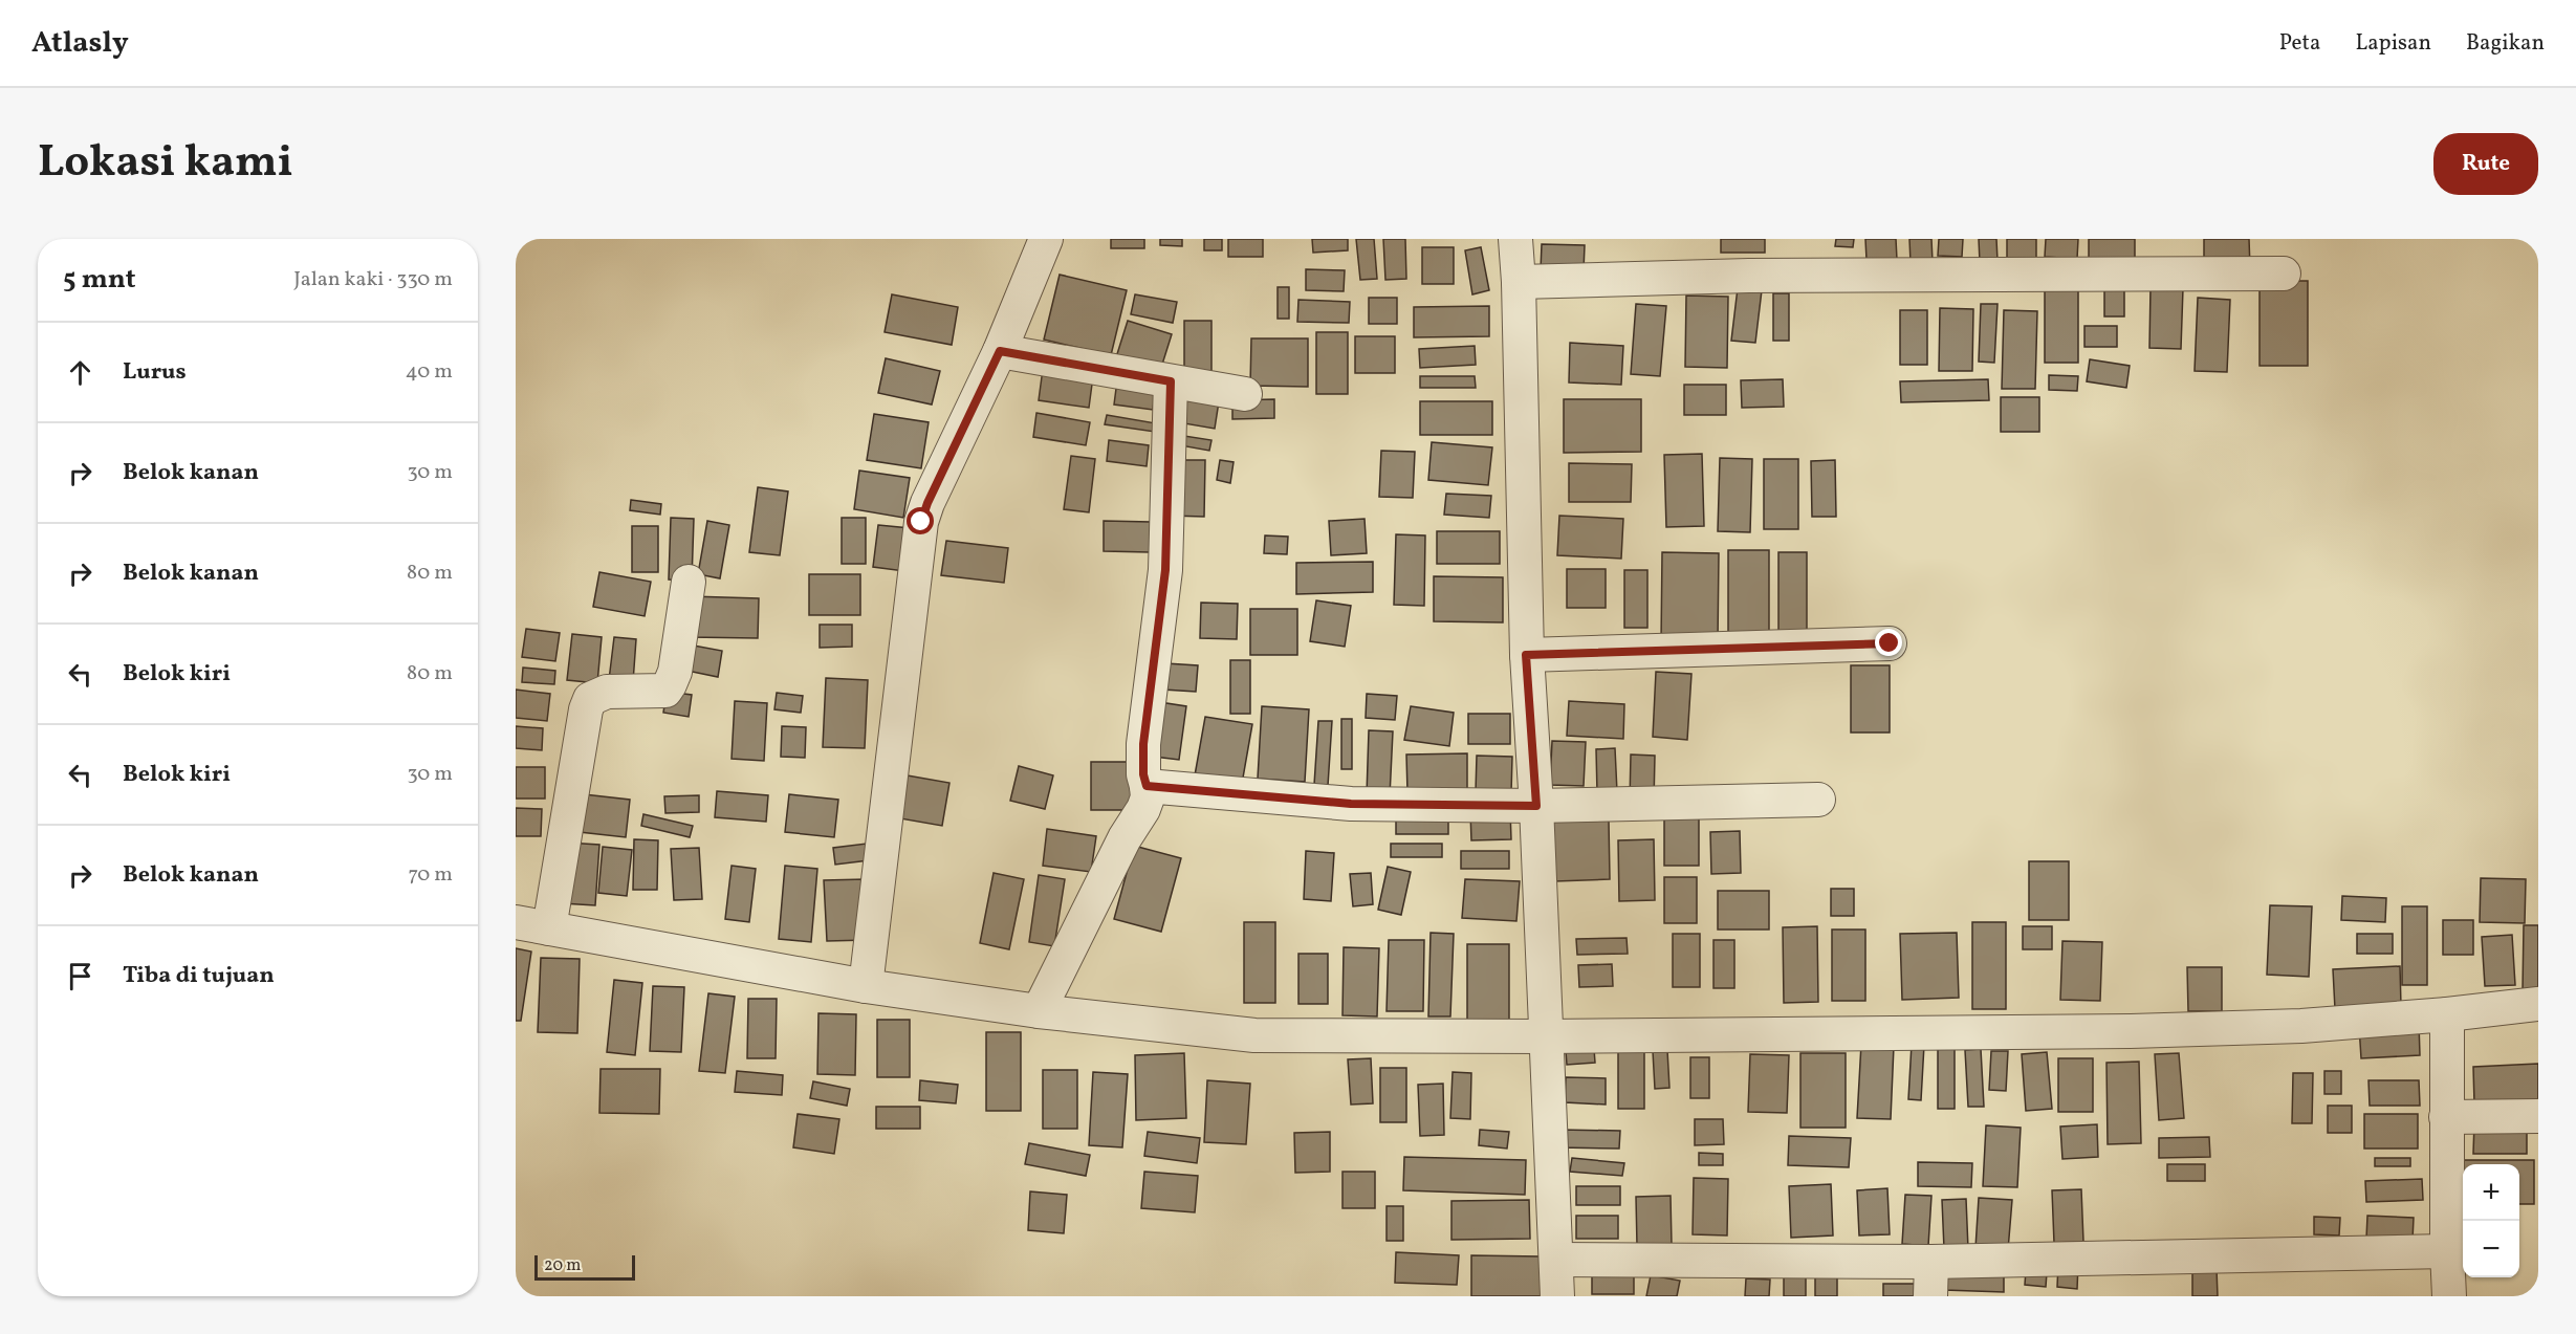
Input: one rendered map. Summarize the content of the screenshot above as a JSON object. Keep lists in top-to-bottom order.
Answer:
{
  "scale_bar": "20 m",
  "page": {
    "header": "Atlasly",
    "nav": ["Peta", "Lapisan", "Bagikan"],
    "title": "Lokasi kami",
    "buttons": "Rute",
    "heading": ["5 mnt", "Jalan kaki · 330 m"],
    "list": [
      ["Lurus", "40 m"],
      ["Belok kanan", "30 m"],
      ["Belok kanan", "80 m"],
      ["Belok kiri", "80 m"],
      ["Belok kiri", "30 m"],
      ["Belok kanan", "70 m"],
      "Tiba di tujuan"
    ],
    "map_buttons": ["+", "−"],
    "scale": "20 m"
  }
}
